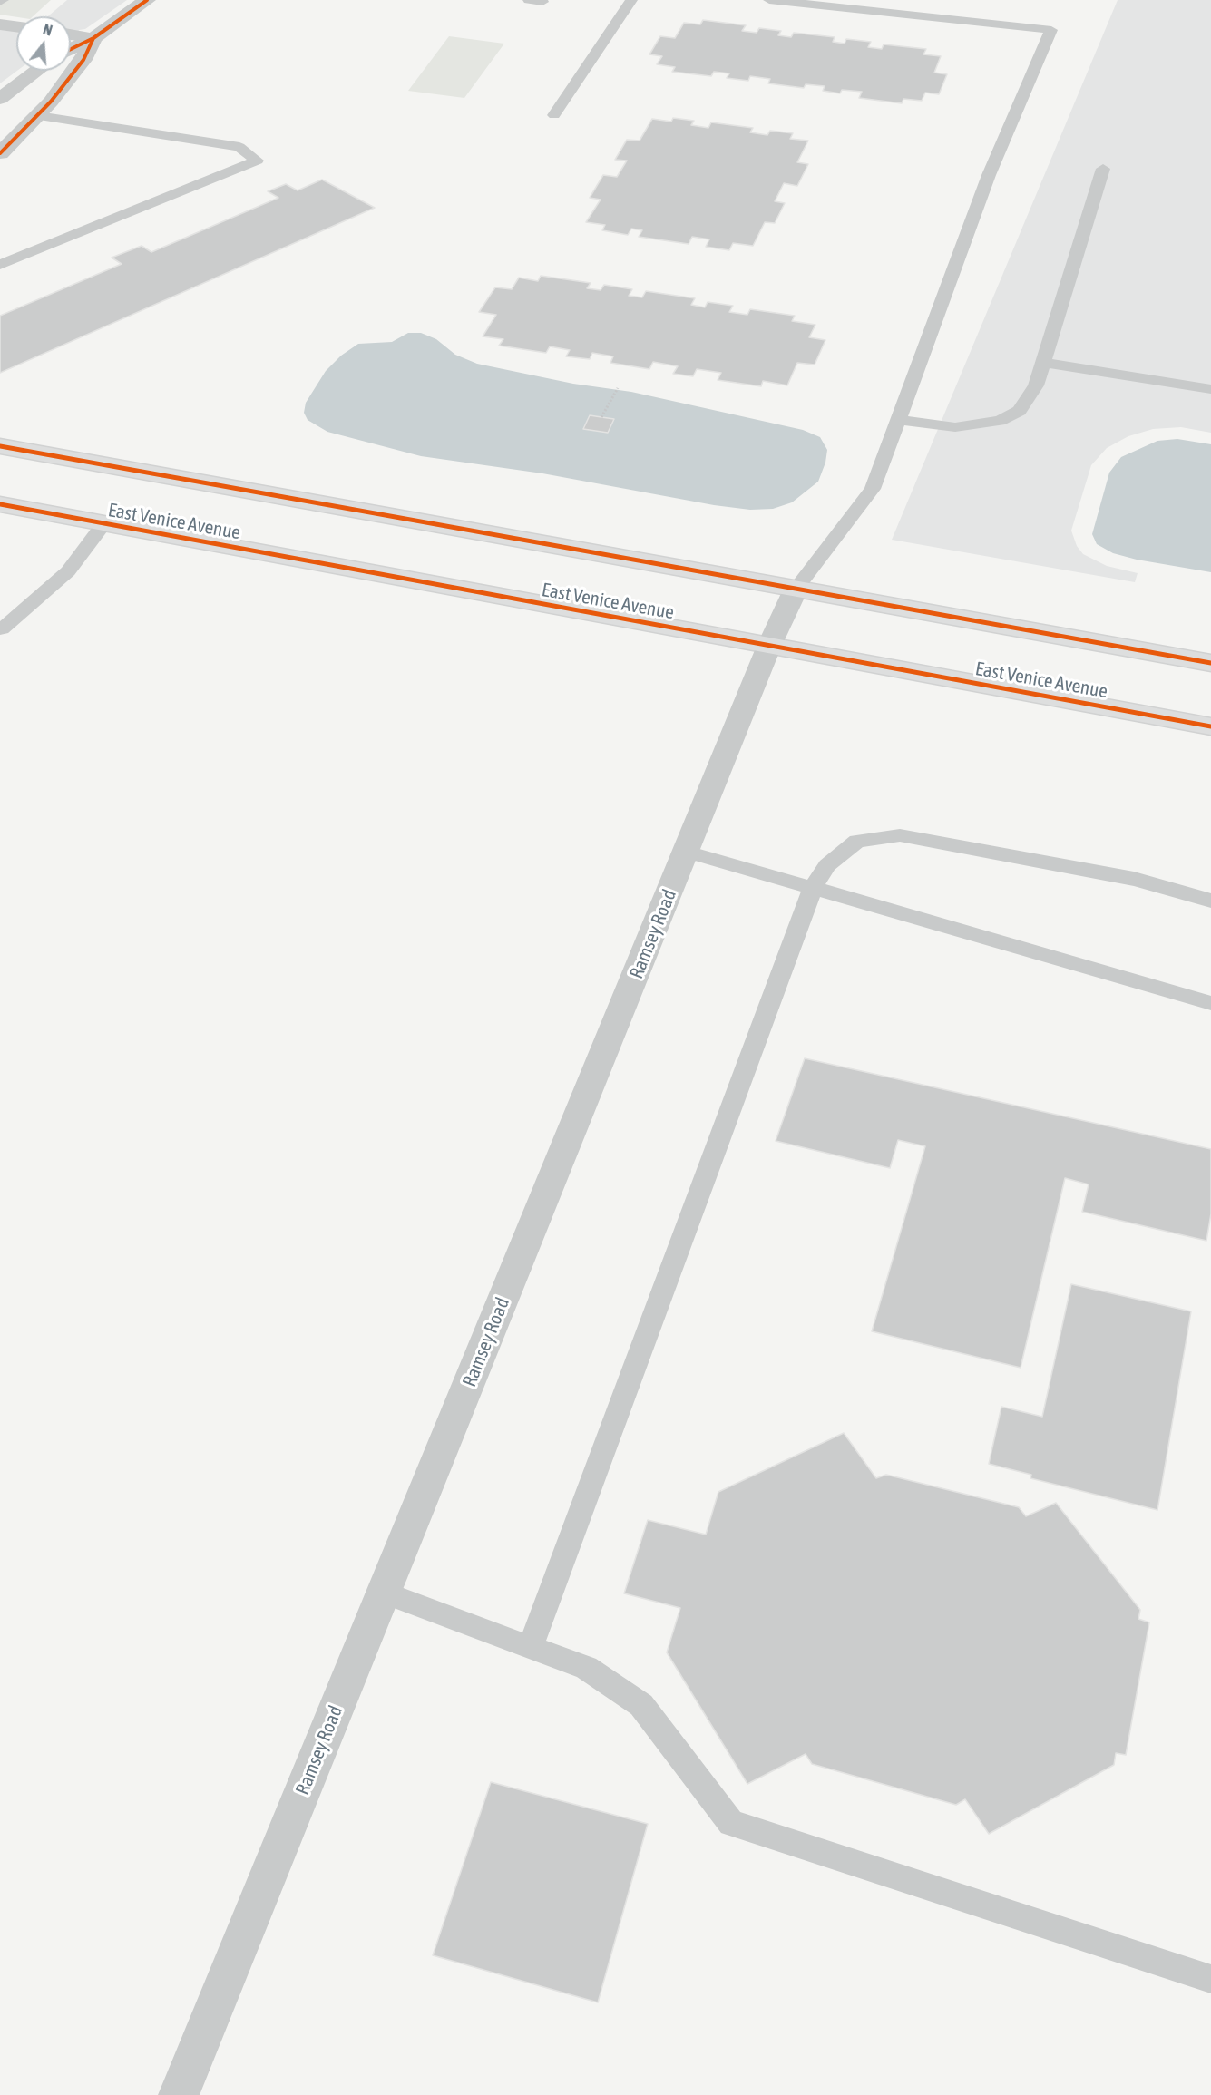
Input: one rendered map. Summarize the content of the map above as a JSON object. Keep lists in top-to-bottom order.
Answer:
{
  "streets": {
    "main road": ["East Venice Avenue"],
    "street": ["Ramsey Road"]
  },
  "crossings": [
    ["East Venice Avenue", "Ramsey Road"]
  ],
  "north": "top"
}
